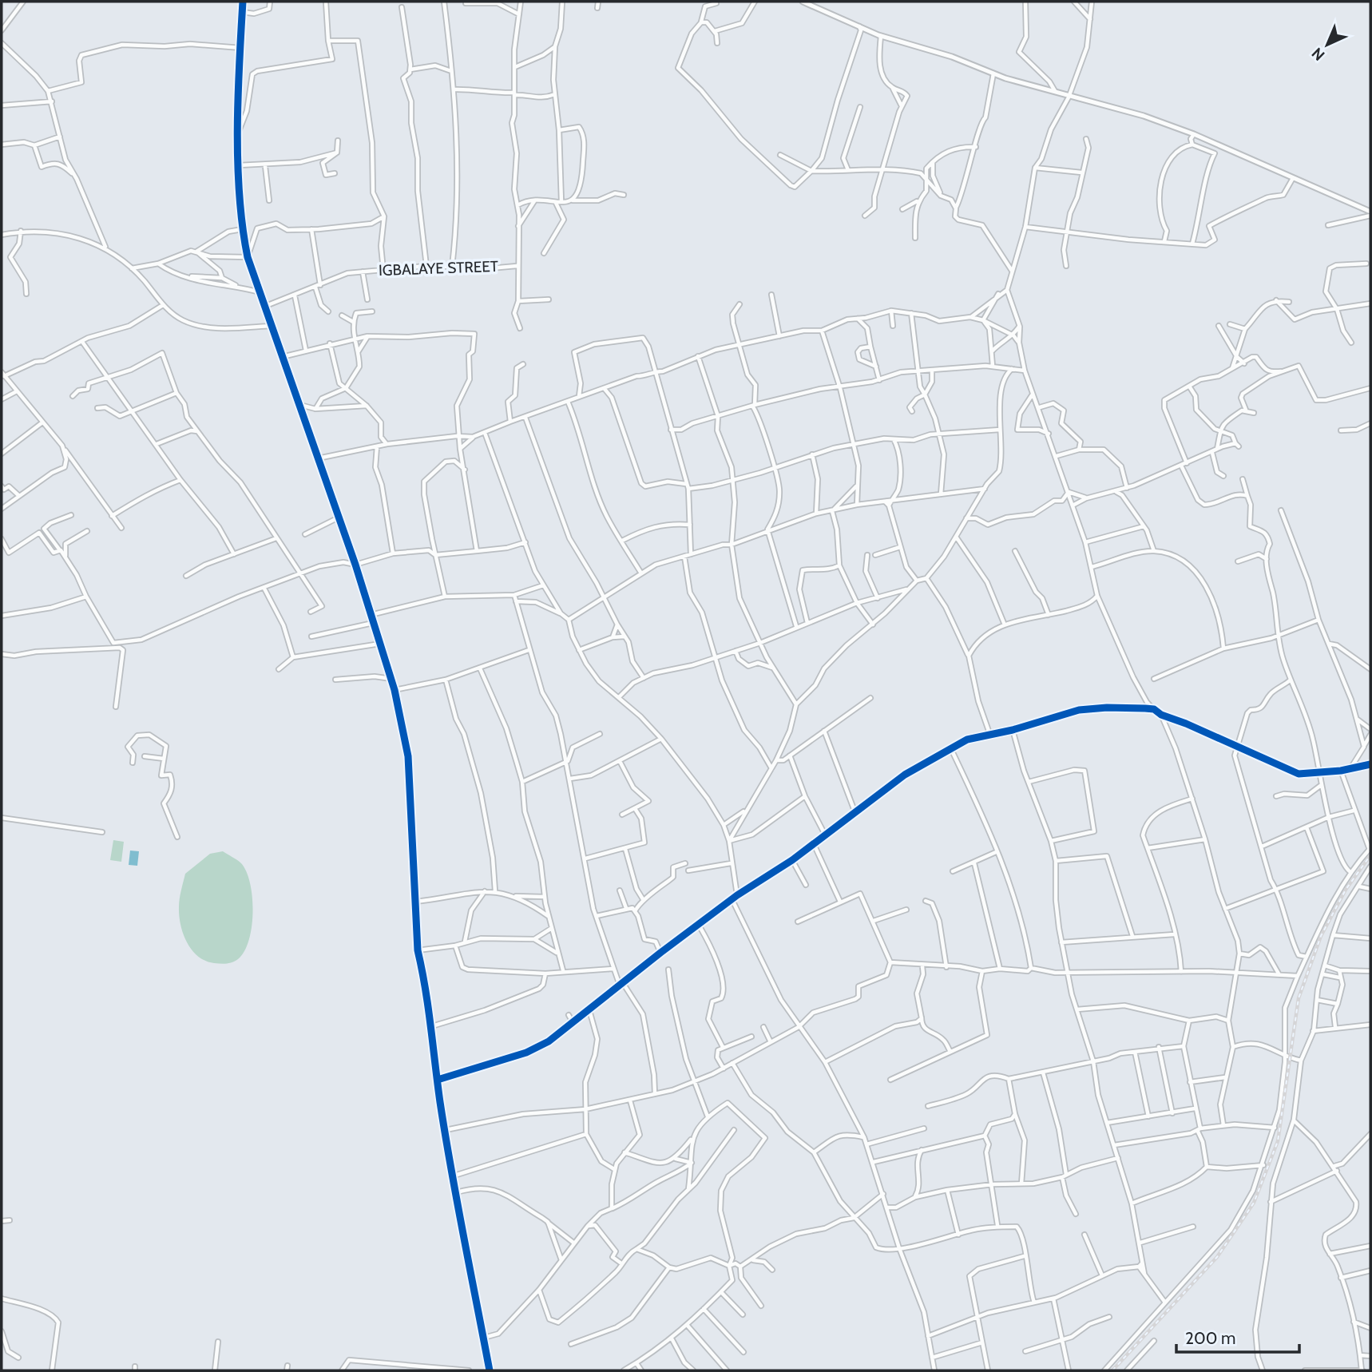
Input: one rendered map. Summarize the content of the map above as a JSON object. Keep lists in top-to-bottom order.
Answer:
{
  "streets": {
    "street": ["IGBALAYE STREET"]
  },
  "scale_bar": "200 m",
  "north": "bottom left"
}
